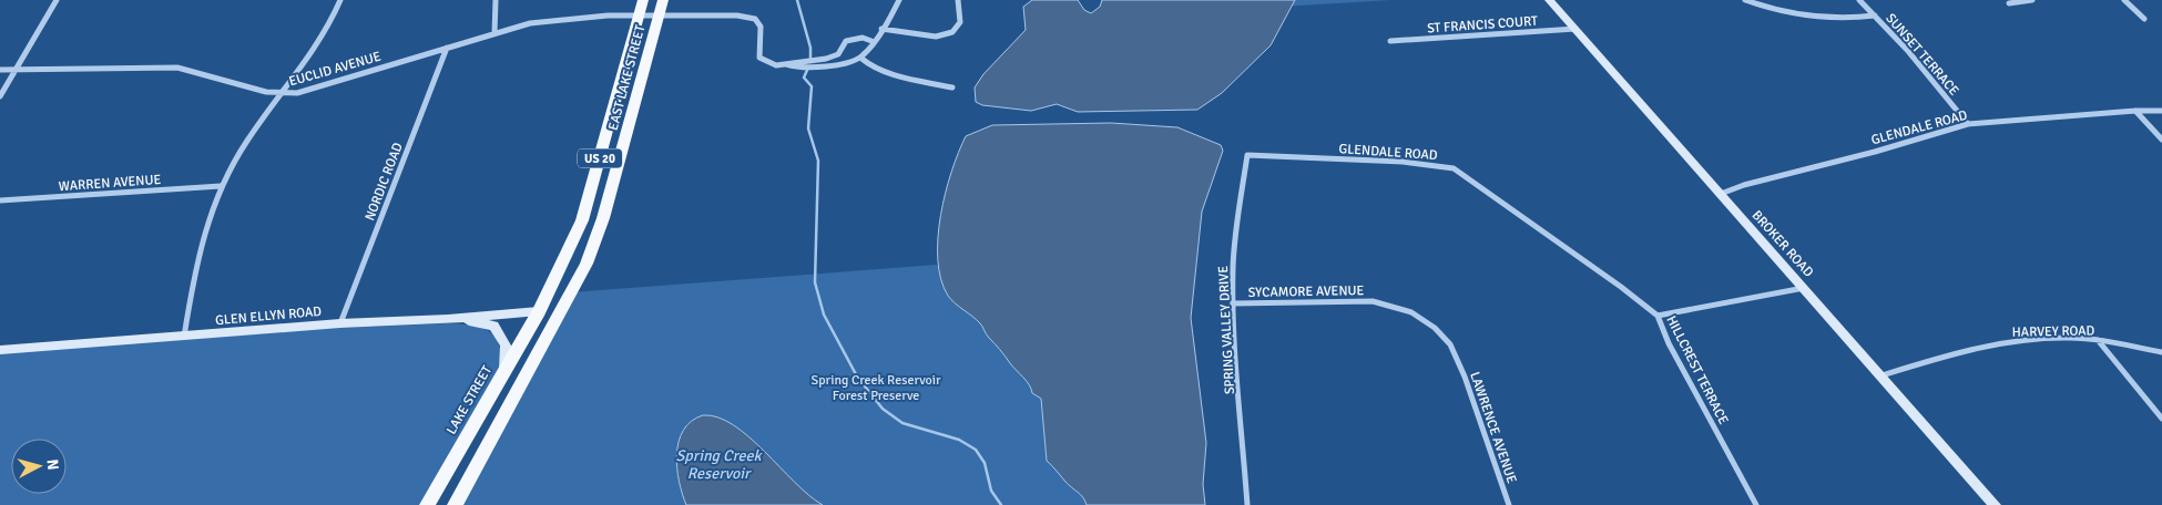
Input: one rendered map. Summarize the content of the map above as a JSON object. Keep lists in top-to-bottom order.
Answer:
{
  "streets": {
    "main road": ["EAST LAKE STREET", "US 20", "LAKE STREET"],
    "street": [
      "ST FRANCIS COURT",
      "SUNSET TERRACE",
      "EUCLID AVENUE",
      "GLENDALE ROAD",
      "NORDIC ROAD",
      "WARREN AVENUE",
      "BROKER ROAD",
      "SYCAMORE AVENUE",
      "GLEN ELLYN ROAD",
      "SPRING VALLEY DRIVE",
      "HARVEY ROAD",
      "HILLCREST TERRACE",
      "LAWRENCE AVENUE"
    ]
  },
  "crossings": [
    ["ST FRANCIS COURT", "BROKER ROAD"],
    ["SUNSET TERRACE", "GLENDALE ROAD"],
    ["EUCLID AVENUE", "EAST LAKE STREET"],
    ["EUCLID AVENUE", "NORDIC ROAD"],
    ["EAST LAKE STREET", "US 20"],
    ["EAST LAKE STREET", "GLEN ELLYN ROAD"],
    ["EAST LAKE STREET", "LAKE STREET"],
    ["GLENDALE ROAD", "BROKER ROAD"],
    ["GLENDALE ROAD", "SPRING VALLEY DRIVE"],
    ["GLENDALE ROAD", "HILLCREST TERRACE"],
    ["NORDIC ROAD", "GLEN ELLYN ROAD"],
    ["BROKER ROAD", "HARVEY ROAD"],
    ["SYCAMORE AVENUE", "SPRING VALLEY DRIVE"],
    ["SYCAMORE AVENUE", "LAWRENCE AVENUE"],
    ["GLEN ELLYN ROAD", "LAKE STREET"]
  ],
  "water": ["Spring Creek Reservoir"],
  "parks": ["Spring Creek Reservoir Forest Preserve"],
  "north": "right"
}
